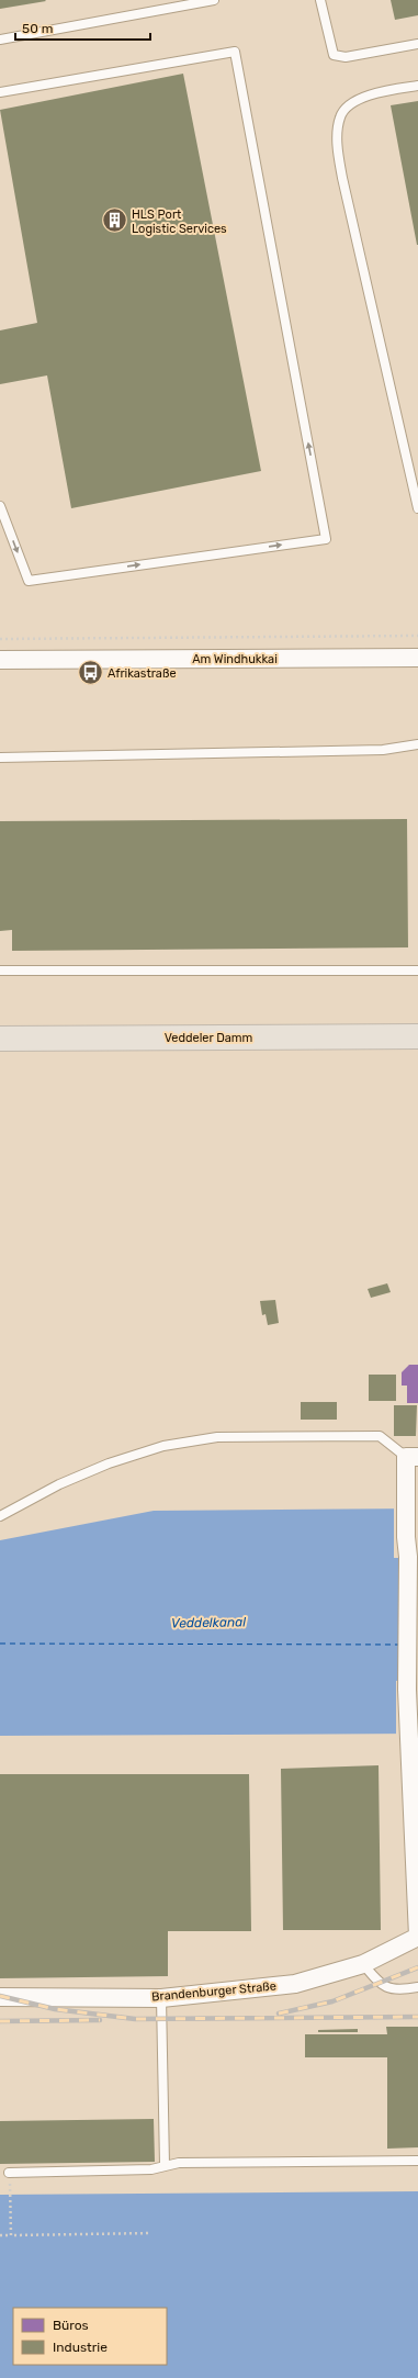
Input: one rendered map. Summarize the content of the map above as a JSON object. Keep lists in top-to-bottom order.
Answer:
{
  "streets": {
    "main road": ["Veddeler Damm"],
    "street": ["Am Windhukkai", "Brandenburger Straße"]
  },
  "water": ["Veddelkanal"],
  "places": {
    "building": ["HLS Port Logistic Services"],
    "bus stop": ["Afrikastraße"]
  },
  "legend": ["Büros", "Industrie"],
  "scale_bar": "50 m"
}
